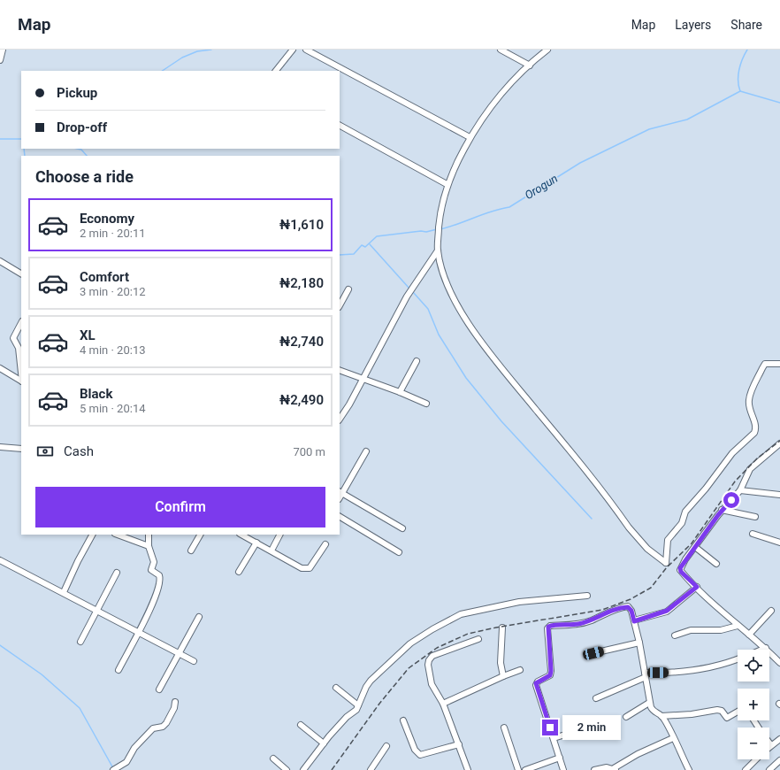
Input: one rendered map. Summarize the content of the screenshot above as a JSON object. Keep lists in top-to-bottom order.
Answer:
{
  "water": ["Orogun"],
  "page": {
    "header": "Map",
    "nav": ["Map", "Layers", "Share"],
    "banner": ["Pickup", "Drop-off"],
    "heading": "Choose a ride",
    "list": [
      {
        "name": "Economy",
        "note": "2 min · 20:11",
        "value": "₦1,610"
      },
      {
        "name": "Comfort",
        "note": "3 min · 20:12",
        "value": "₦2,180"
      },
      {
        "name": "XL",
        "note": "4 min · 20:13",
        "value": "₦2,740"
      },
      {
        "name": "Black",
        "note": "5 min · 20:14",
        "value": "₦2,490"
      }
    ],
    "pay": ["Cash", "700 m"],
    "buttons": "Confirm",
    "map_buttons": ["+", "−"],
    "bubble": "2 min"
  }
}
